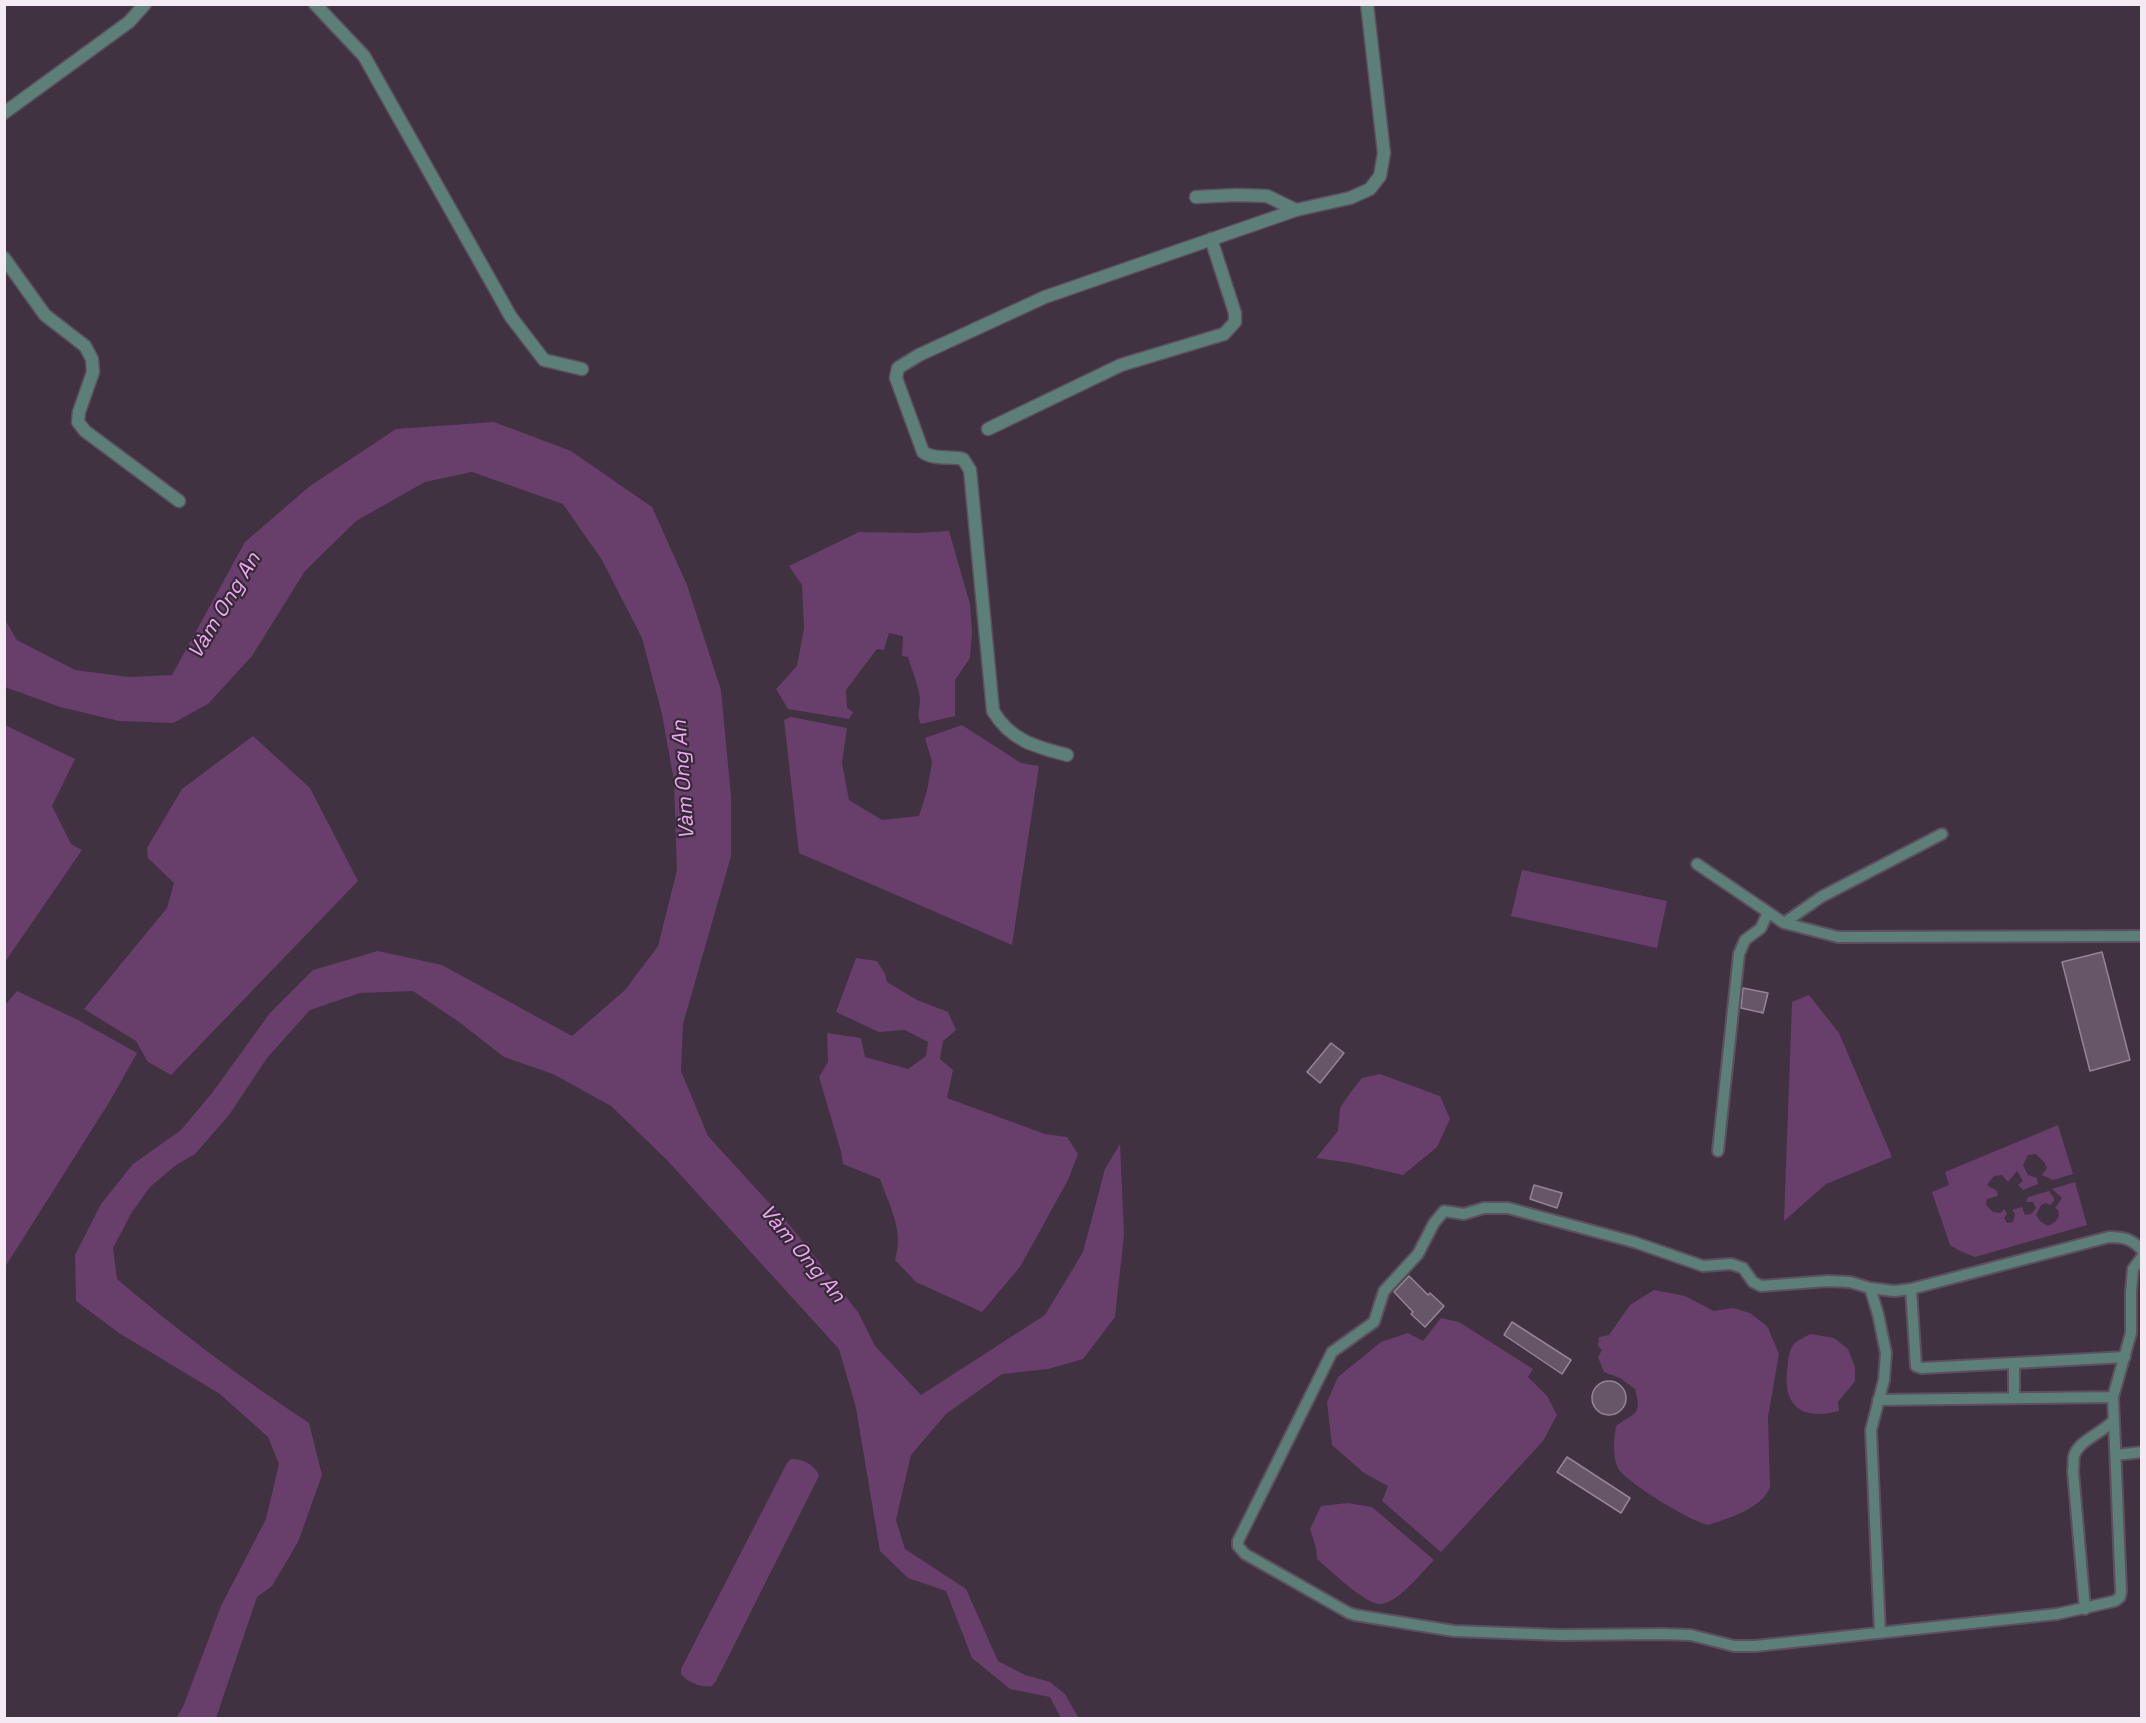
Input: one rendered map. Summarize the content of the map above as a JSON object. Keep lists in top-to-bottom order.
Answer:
{
  "water": ["Vàm Ong An"]
}
